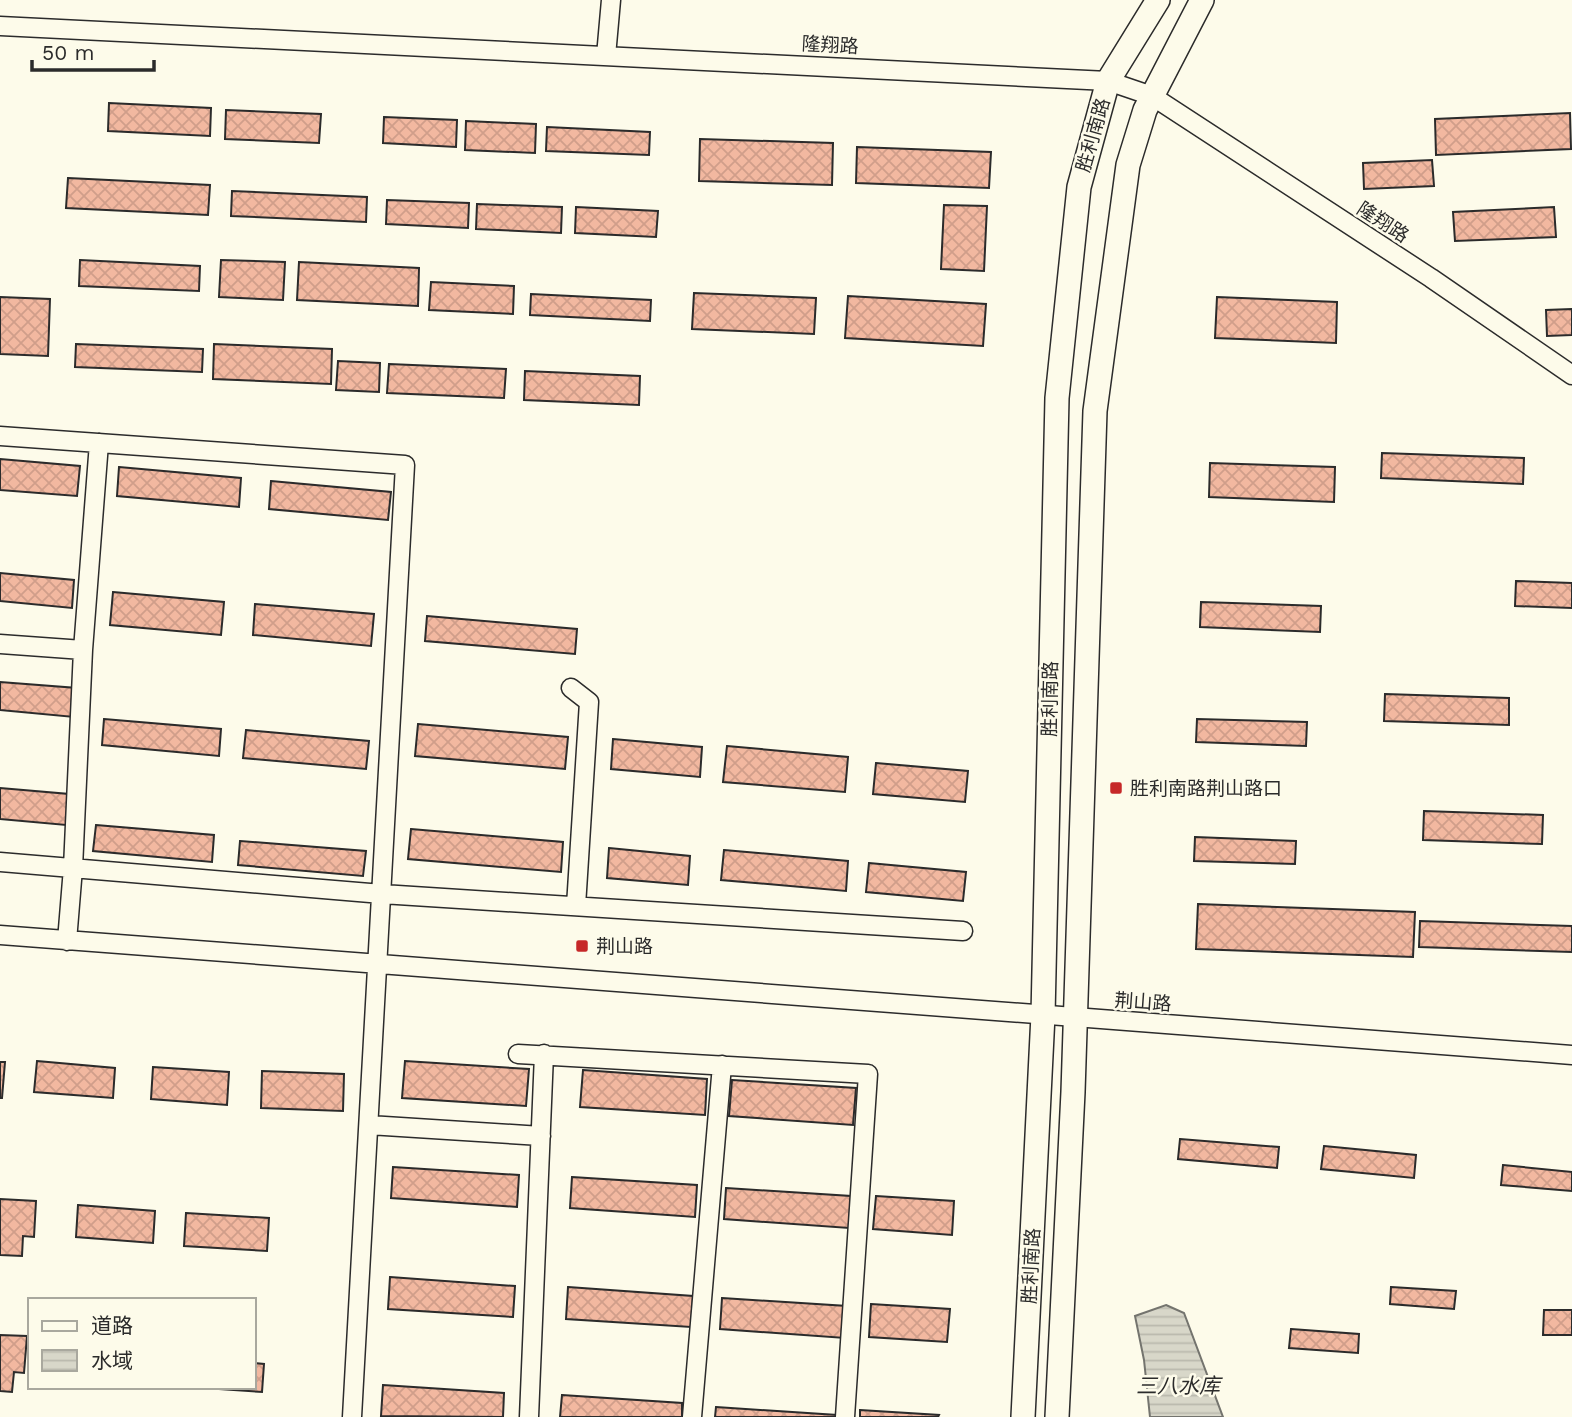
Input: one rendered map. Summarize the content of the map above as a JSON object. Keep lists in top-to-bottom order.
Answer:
{
  "streets": {
    "main road": ["胜利南路"],
    "street": ["隆翔路", "荆山路"]
  },
  "crossings": [
    ["隆翔路", "胜利南路"],
    ["胜利南路", "荆山路"]
  ],
  "water": ["三八水库"],
  "places": {
    "transit": ["胜利南路荆山路口", "荆山路"]
  },
  "legend": ["道路", "水域"],
  "scale_bar": "50 m"
}
